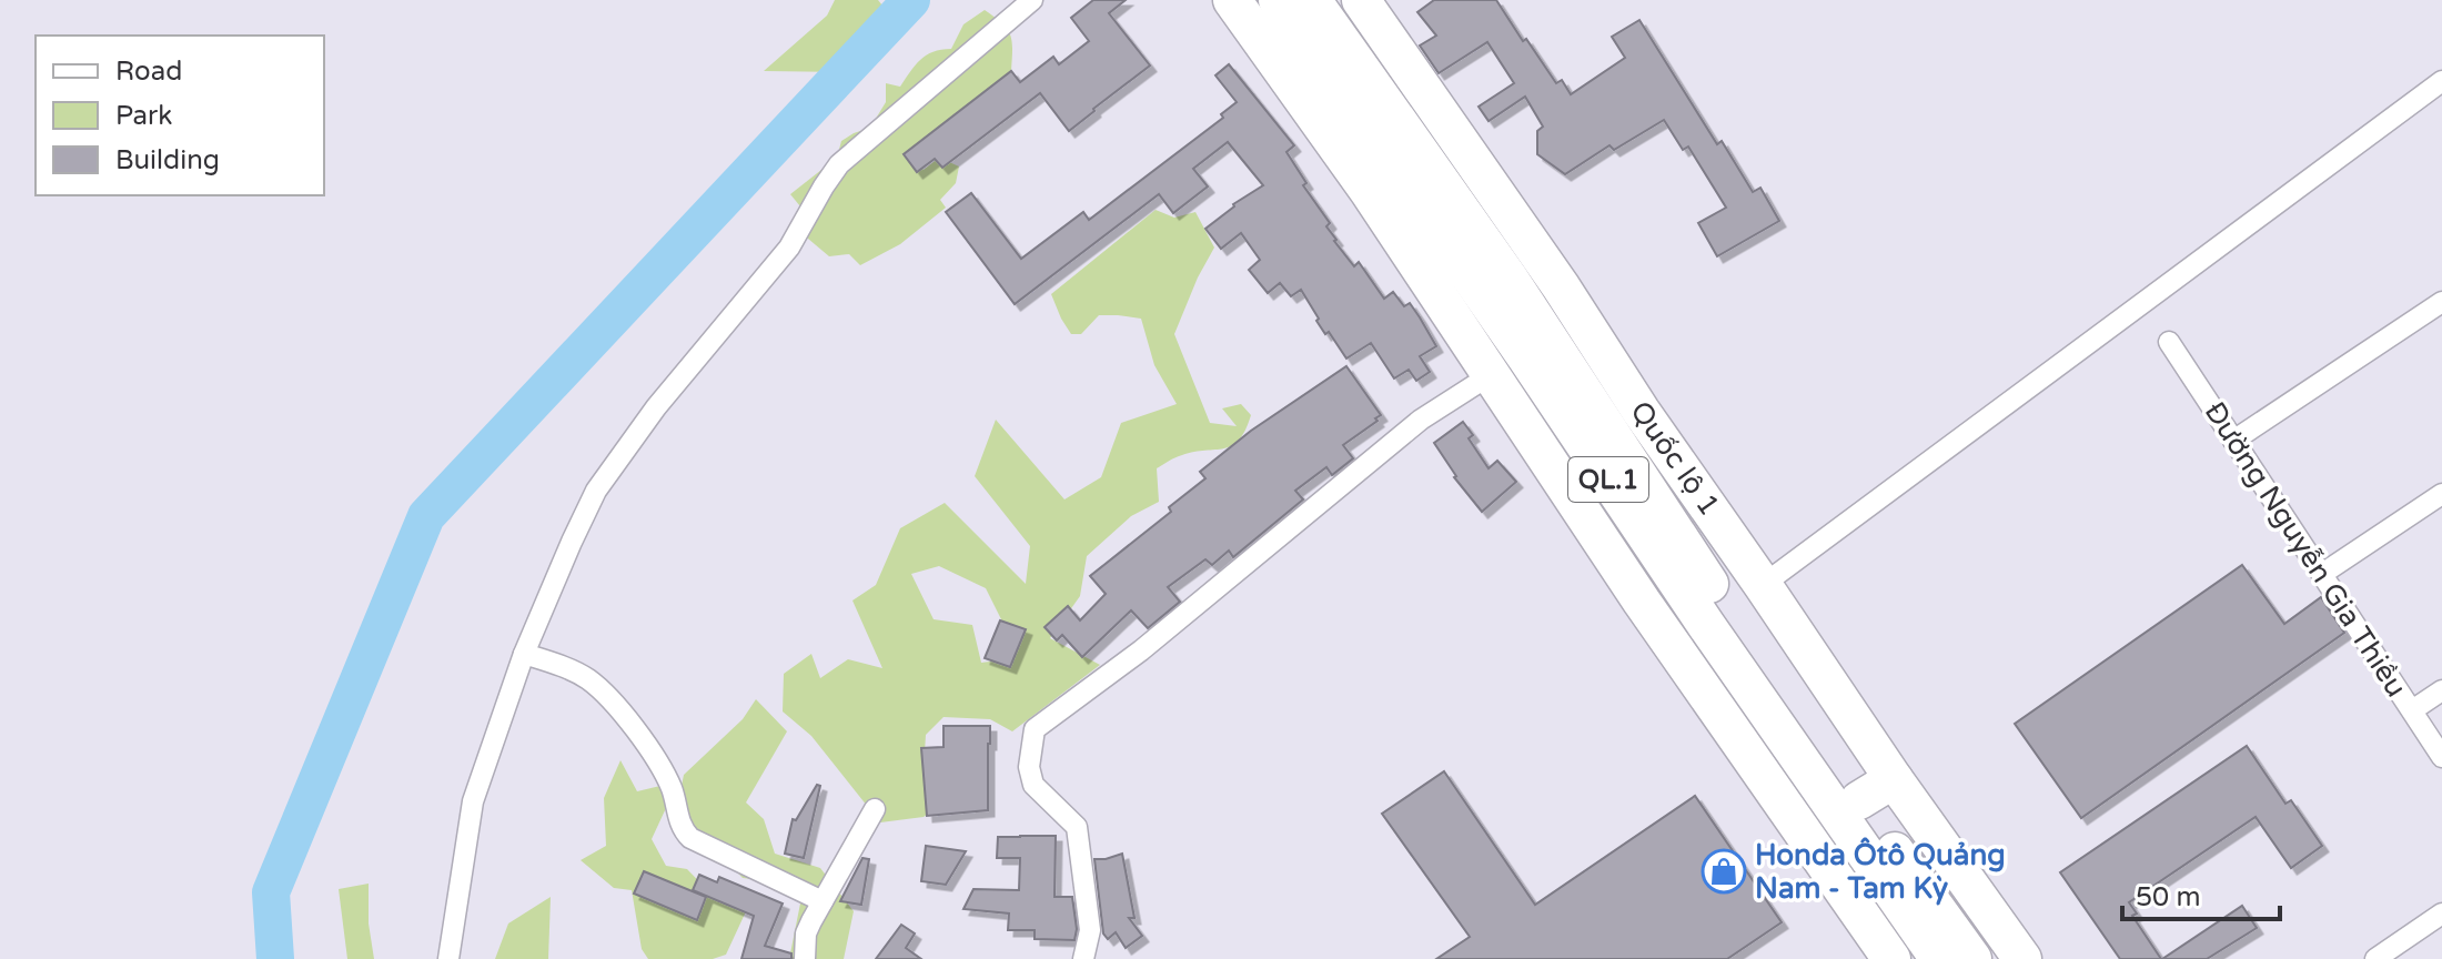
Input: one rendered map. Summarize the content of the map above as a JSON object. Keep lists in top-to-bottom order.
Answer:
{
  "streets": {
    "highway": ["Quốc lộ 1", "QL.1"],
    "street": ["Đường Nguyễn Gia Thiều"]
  },
  "places": {
    "shop": ["Honda Ôtô Quảng Nam - Tam Kỳ"]
  },
  "legend": ["Road", "Park", "Building"],
  "scale_bar": "50 m"
}
